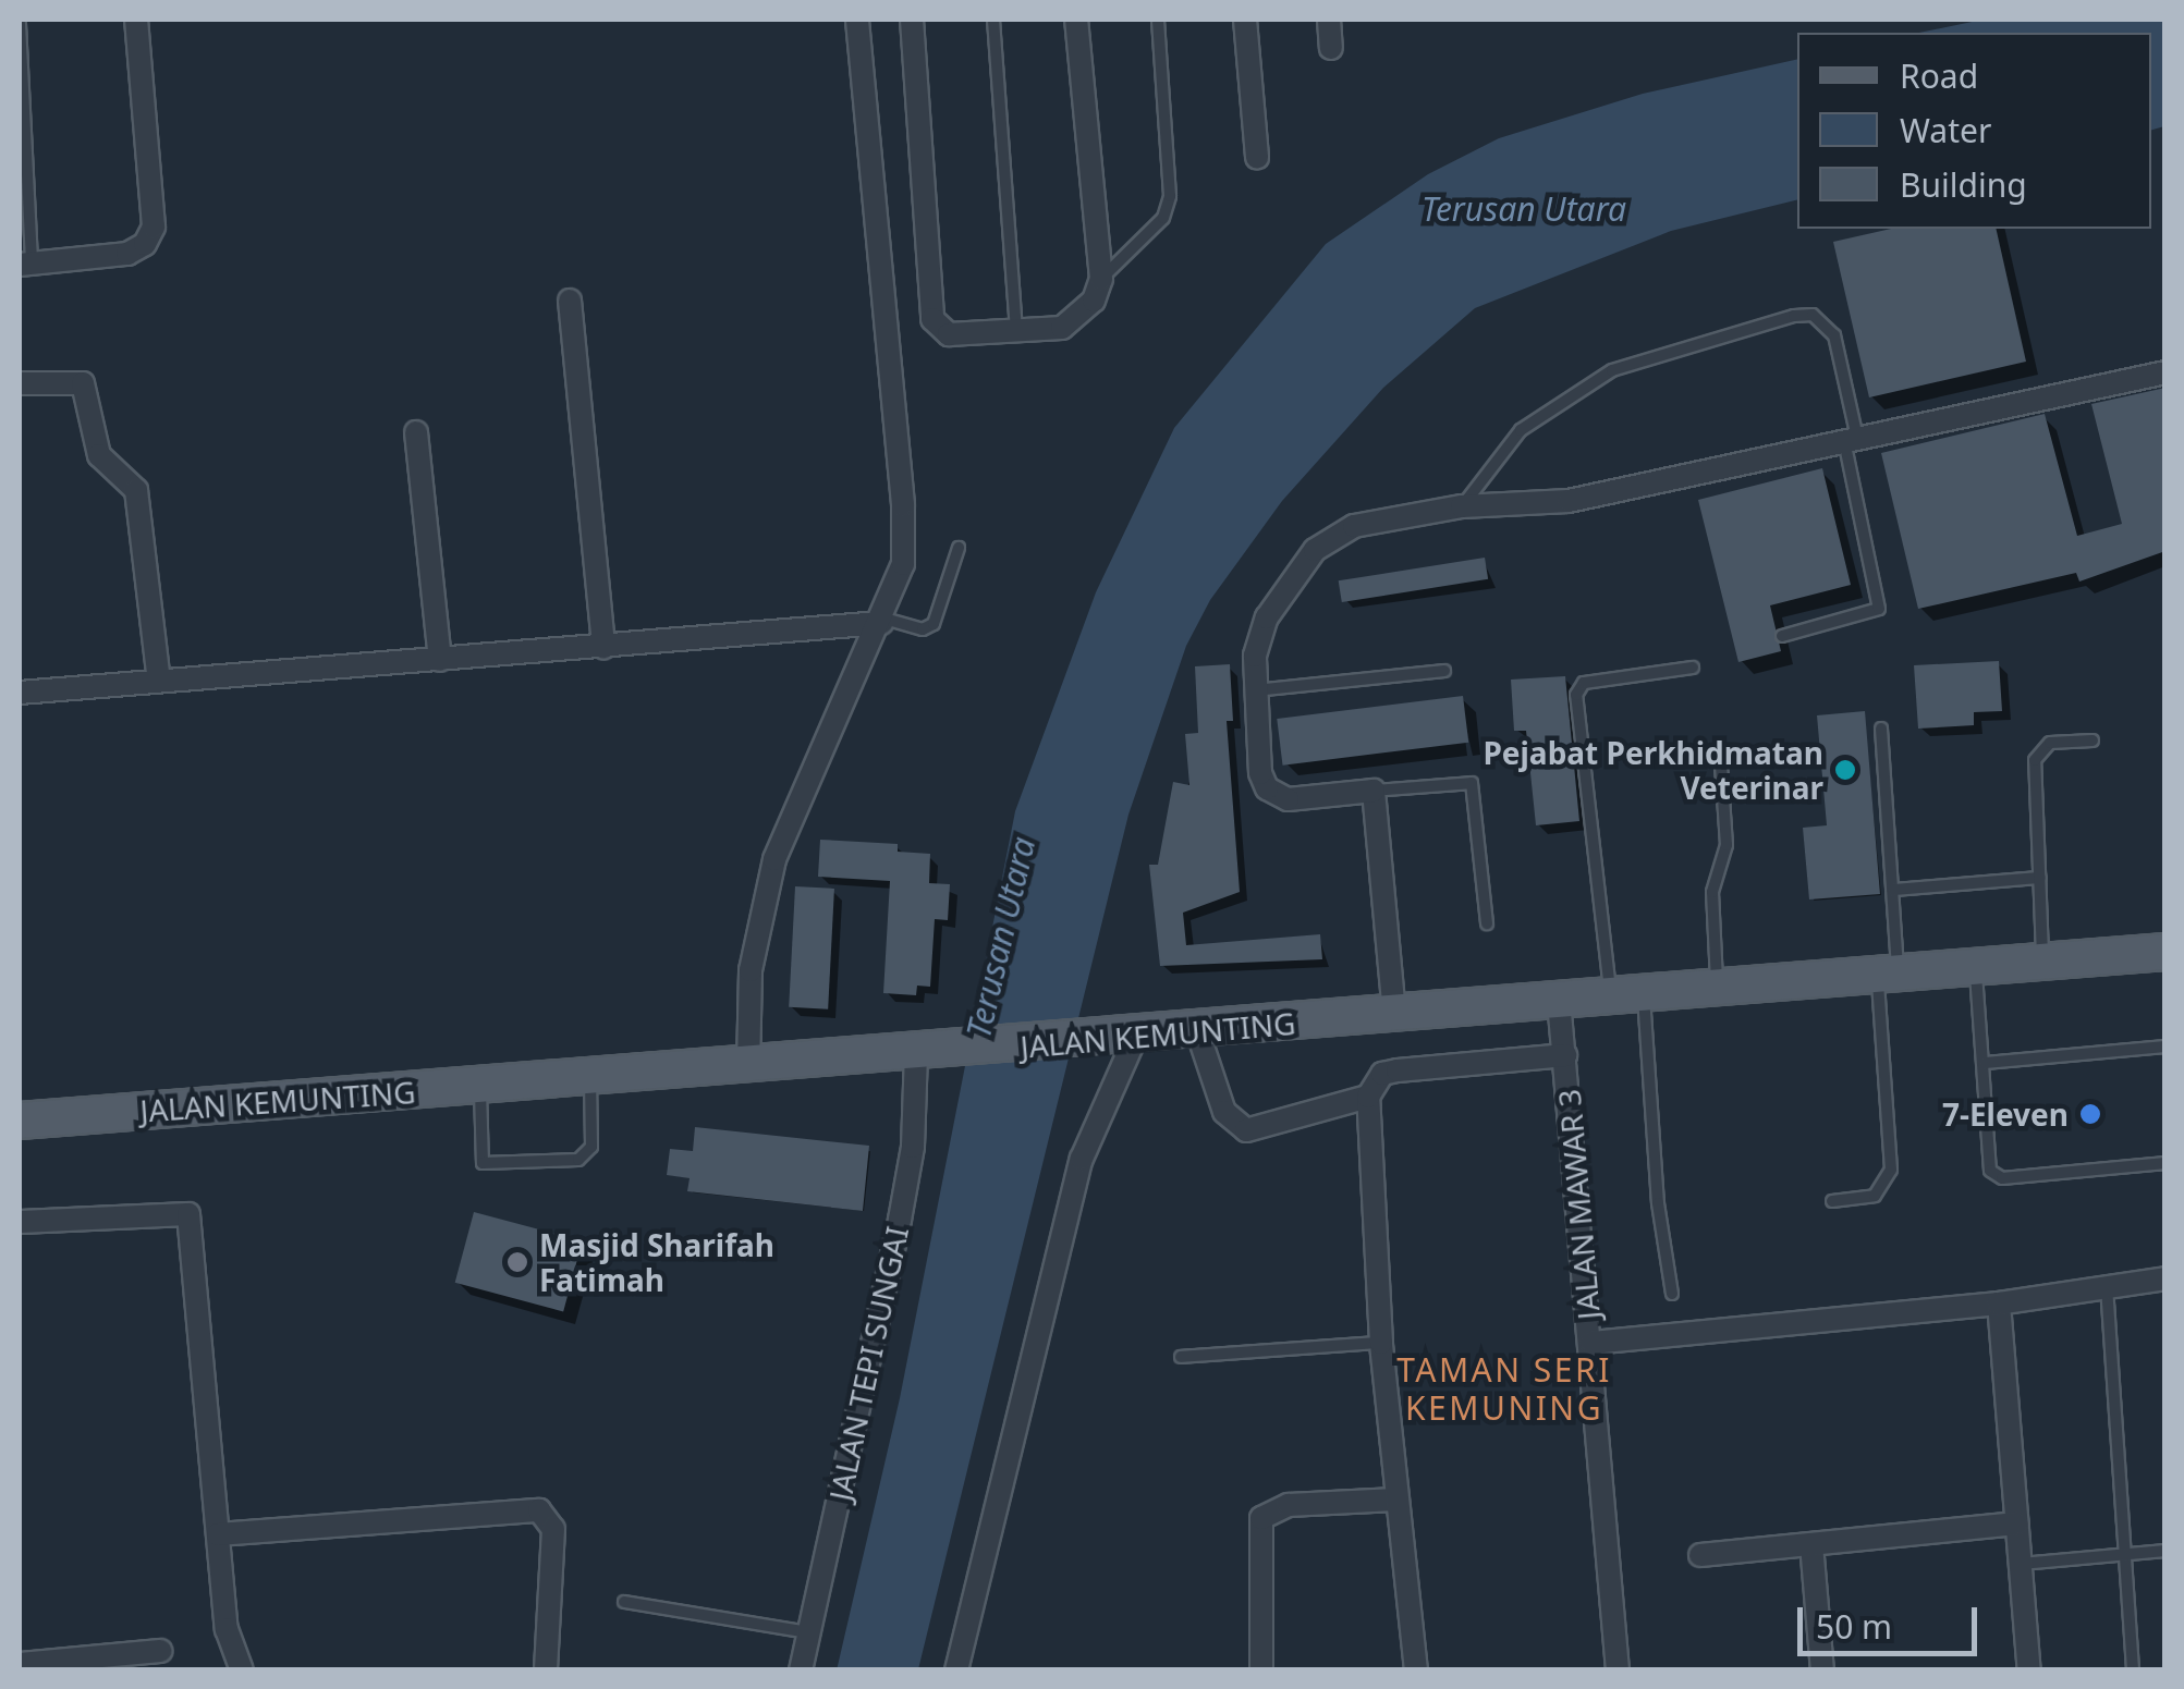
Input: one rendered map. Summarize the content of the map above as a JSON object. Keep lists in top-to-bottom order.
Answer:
{
  "streets": {
    "main road": ["JALAN KEMUNTING"],
    "street": ["JALAN MAWAR 3", "JALAN TEPI SUNGAI"]
  },
  "crossings": [
    ["JALAN KEMUNTING", "JALAN MAWAR 3"],
    ["JALAN KEMUNTING", "JALAN TEPI SUNGAI"]
  ],
  "districts": ["TAMAN SERI KEMUNING"],
  "water": ["Terusan Utara"],
  "places": ["Pejabat Perkhidmatan Veterinar", "7-Eleven", "Masjid Sharifah Fatimah"],
  "legend": ["Road", "Water", "Building"],
  "scale_bar": "50 m"
}
